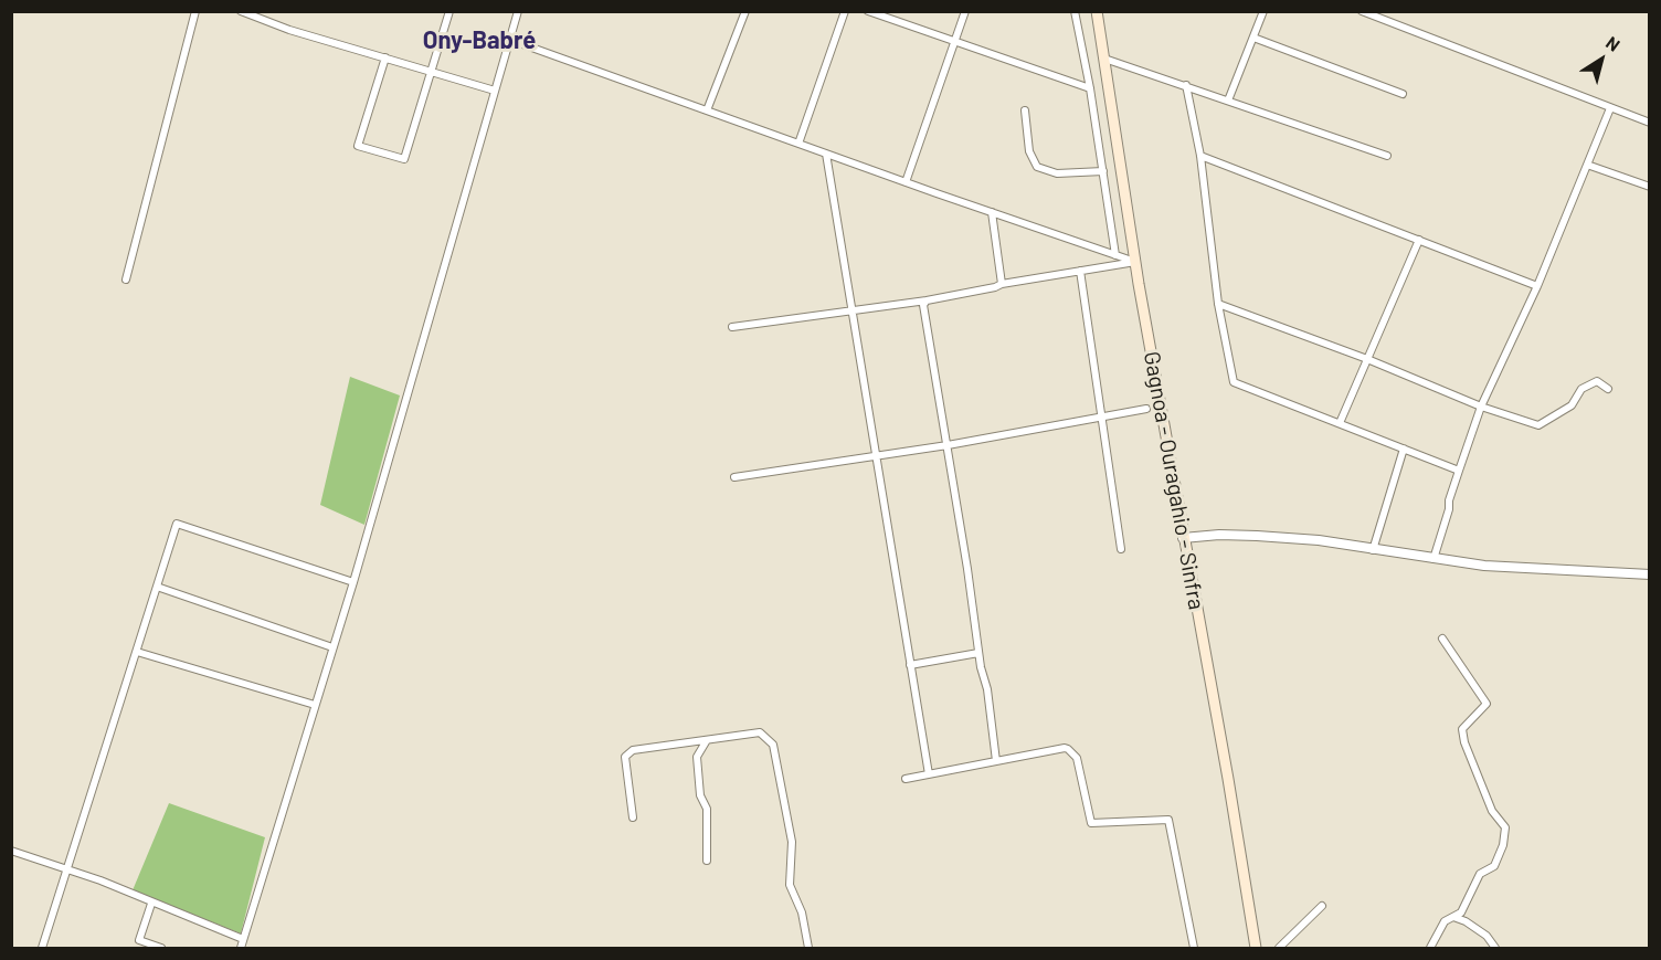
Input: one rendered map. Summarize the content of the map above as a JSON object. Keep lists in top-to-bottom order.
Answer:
{
  "streets": {
    "main road": ["Gagnoa - Ouragahio - Sinfra"]
  },
  "districts": ["Ony-Babré"],
  "north": "top right"
}
